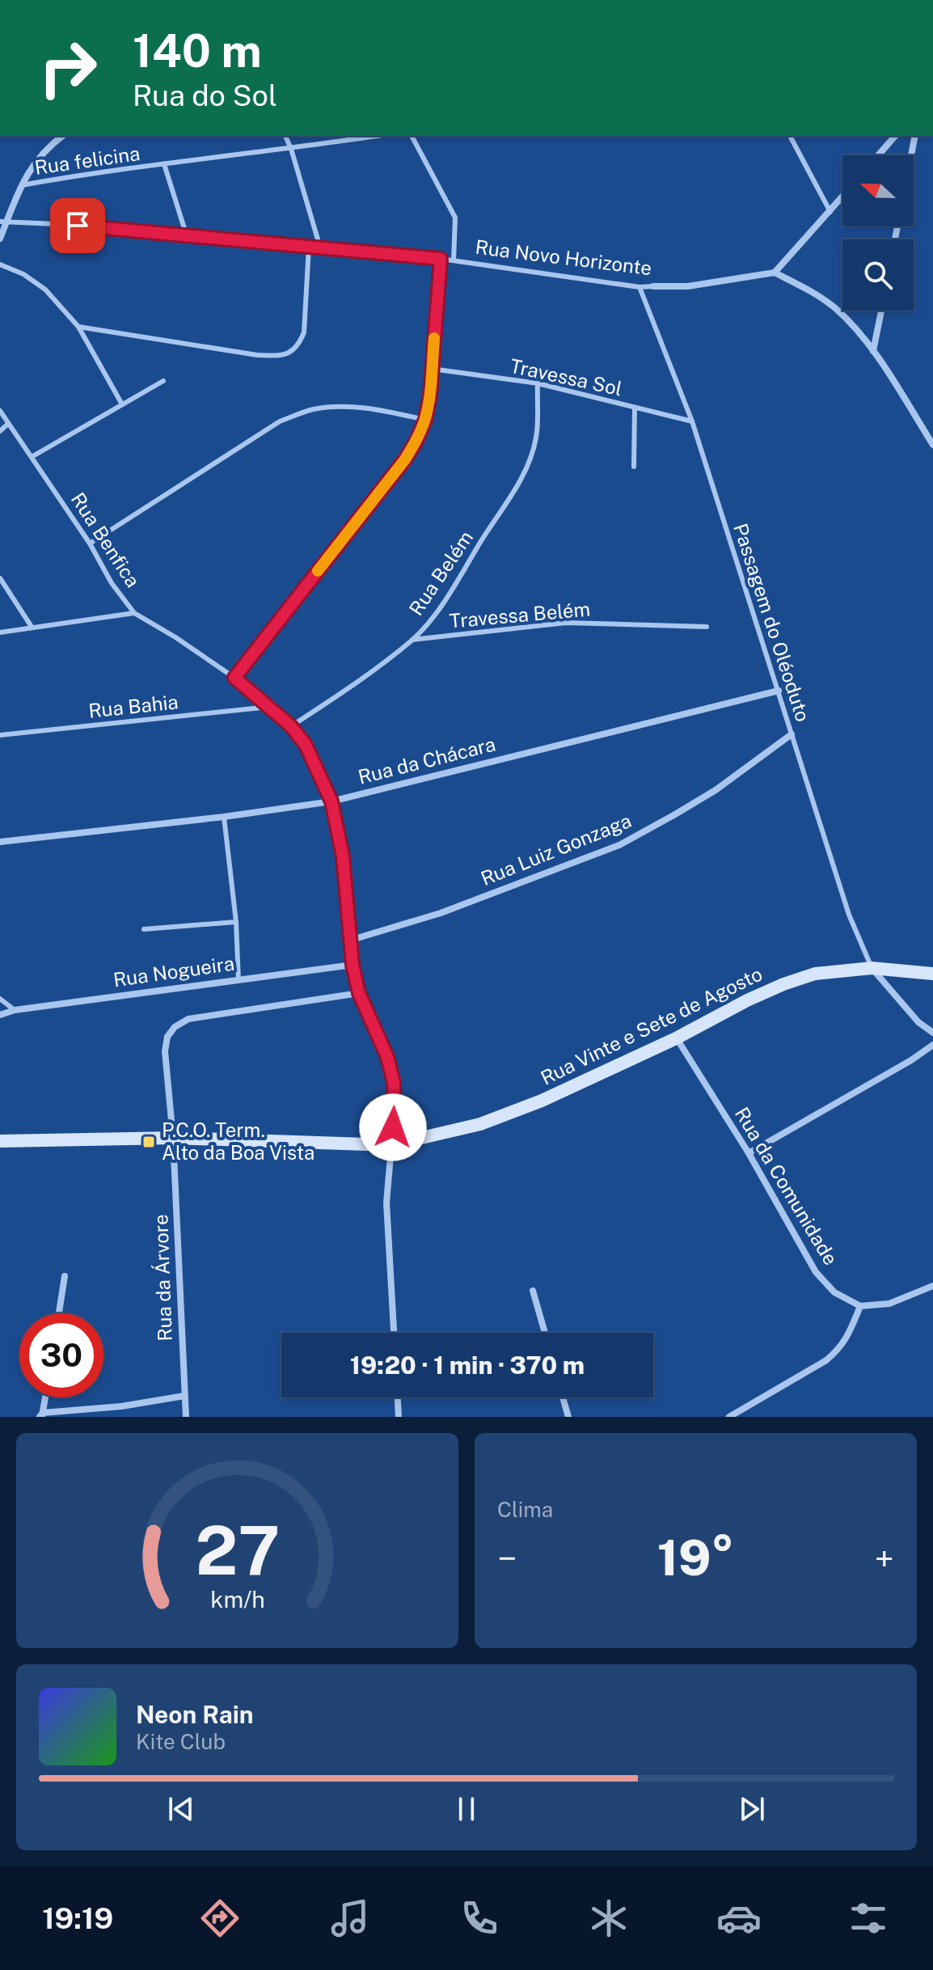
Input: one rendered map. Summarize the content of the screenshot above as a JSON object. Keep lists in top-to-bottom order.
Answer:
{
  "streets": {
    "street": [
      "Rua Novo Horizonte",
      "Rua Benfica",
      "Rua da Chácara",
      "Rua Luiz Gonzaga",
      "Rua Nogueira",
      "Rua Vinte e Sete de Agosto",
      "Rua da Comunidade",
      "Rua da Árvore"
    ],
    "lane": [
      "Rua felicina",
      "Travessa Sol",
      "Rua Belém",
      "Travessa Belém",
      "Passagem do Oléoduto",
      "Rua Bahia"
    ]
  },
  "crossings": [
    ["Rua Novo Horizonte", "Passagem do Oléoduto"],
    ["Travessa Sol", "Rua Belém"],
    ["Travessa Sol", "Passagem do Oléoduto"],
    ["Rua Benfica", "Rua Belém"],
    ["Rua Benfica", "Rua Bahia"],
    ["Rua Benfica", "Rua da Chácara"],
    ["Rua Benfica", "Rua Luiz Gonzaga"],
    ["Rua Benfica", "Rua Nogueira"],
    ["Rua Benfica", "Rua Vinte e Sete de Agosto"],
    ["Rua Belém", "Travessa Belém"],
    ["Passagem do Oléoduto", "Rua da Chácara"],
    ["Passagem do Oléoduto", "Rua Luiz Gonzaga"],
    ["Passagem do Oléoduto", "Rua Vinte e Sete de Agosto"],
    ["Rua Vinte e Sete de Agosto", "Rua da Comunidade"],
    ["Rua Vinte e Sete de Agosto", "Rua da Árvore"]
  ],
  "places": {
    "transit": ["P.C.O. Term. Alto da Boa Vista"]
  },
  "north": "left",
  "page": {
    "turn": ["140 m", "Rua do Sol"],
    "limit": "30",
    "trip": "19:20 · 1 min · 370 m",
    "tile": "Clima",
    "heat": ["−", "19°", "+"],
    "song": ["Neon Rain", "Kite Club"],
    "tabs": "19:19",
    "gauge": ["27", "km/h"]
  }
}
